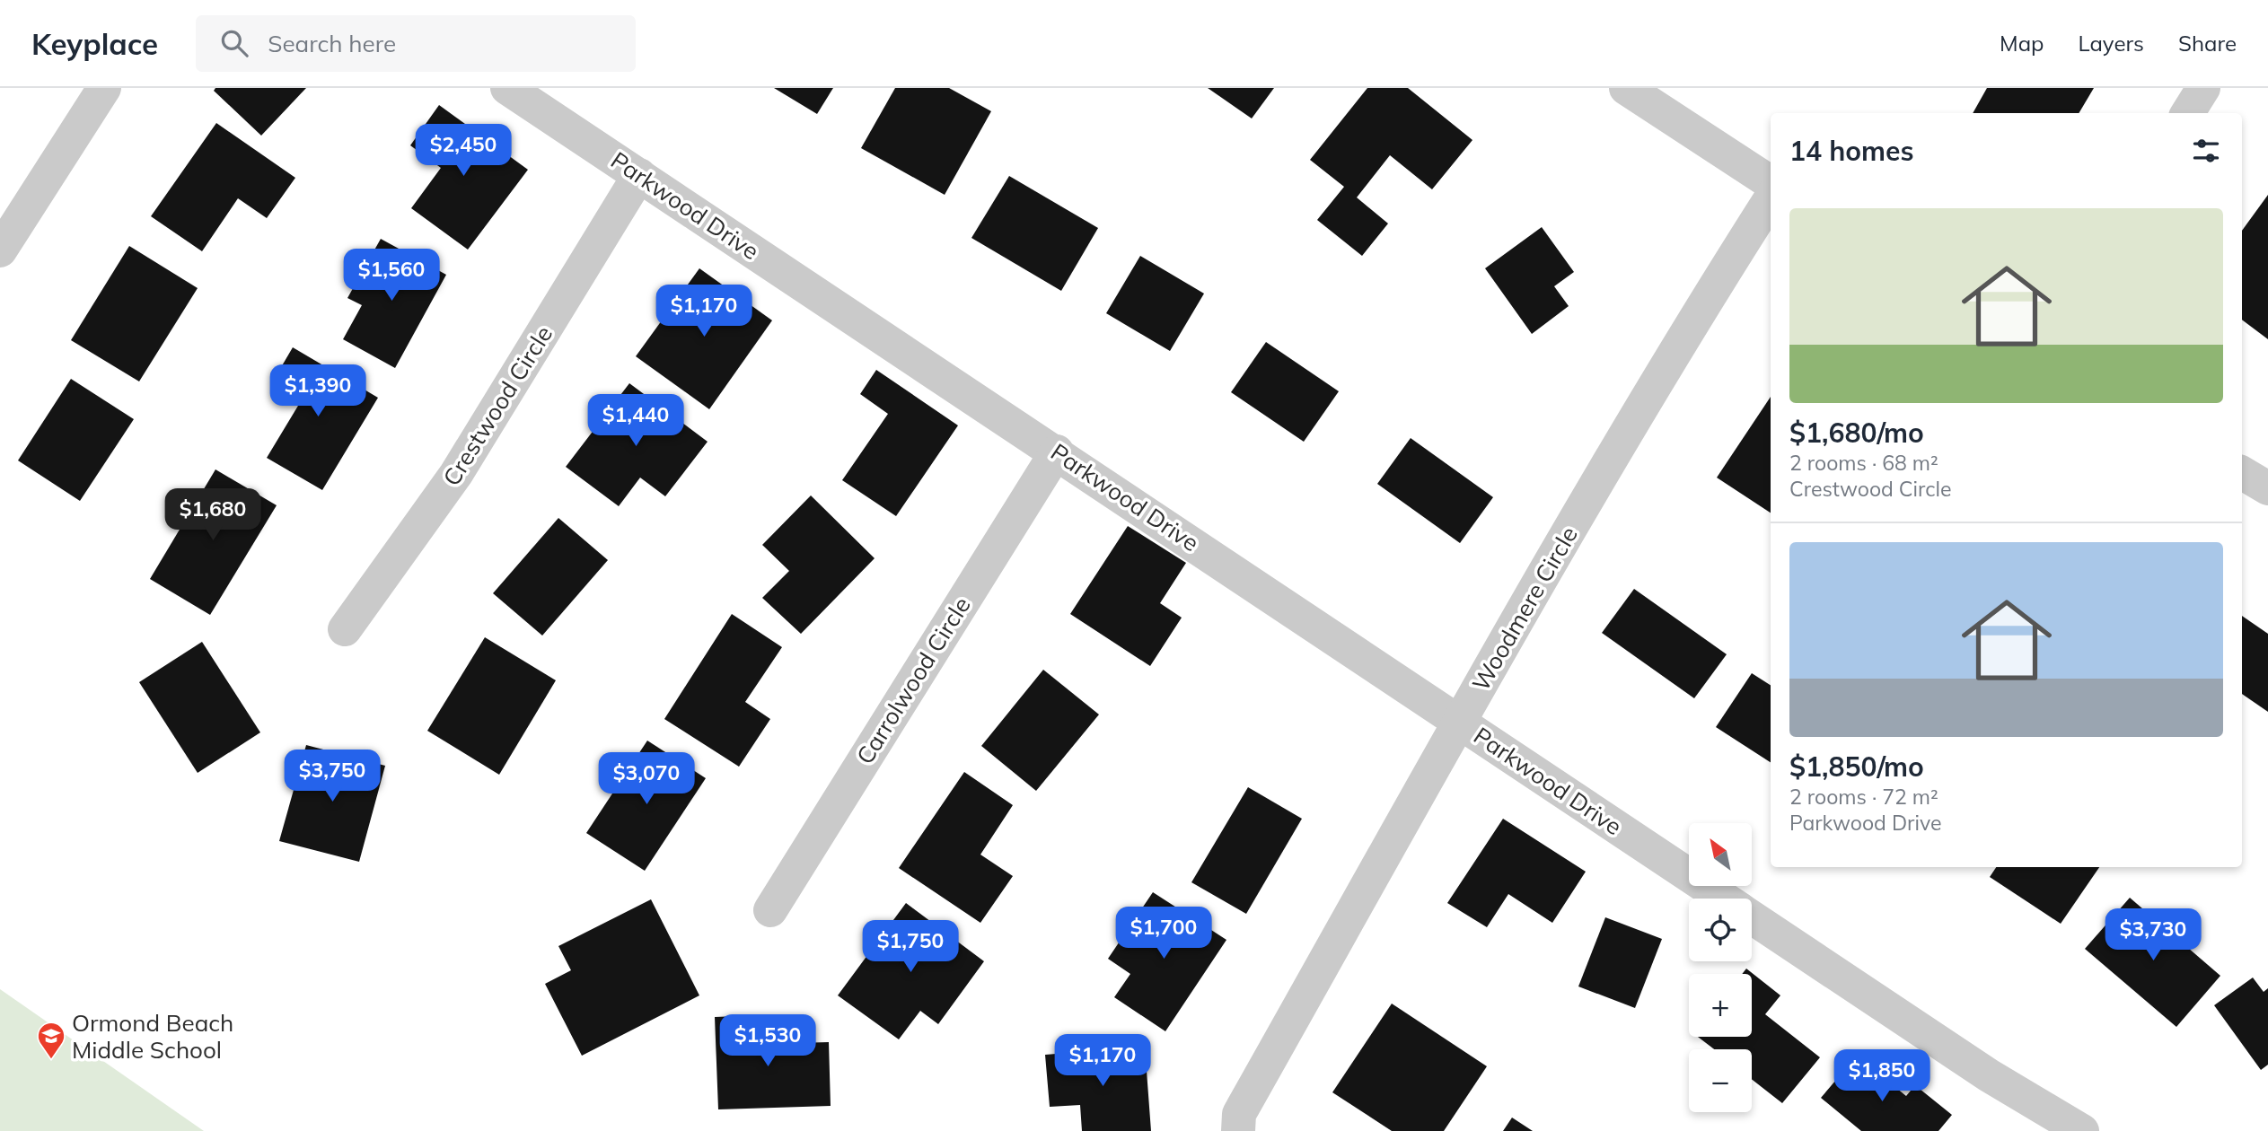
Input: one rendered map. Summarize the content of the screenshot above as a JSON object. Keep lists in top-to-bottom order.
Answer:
{
  "streets": {
    "street": [
      "Parkwood Drive",
      "Crestwood Circle",
      "Woodmere Circle",
      "Carrolwood Circle"
    ]
  },
  "crossings": [
    ["Parkwood Drive", "Crestwood Circle"],
    ["Parkwood Drive", "Woodmere Circle"],
    ["Parkwood Drive", "Carrolwood Circle"]
  ],
  "places": {
    "school or university": ["Ormond Beach Middle School"]
  },
  "north": "top left",
  "page": {
    "header": "Keyplace",
    "search": "Search here",
    "nav": ["Map", "Layers", "Share"],
    "heading": "14 homes",
    "price": [
      "$2,450",
      "$1,560",
      "$1,170",
      "$1,390",
      "$1,440",
      "$1,680",
      "$3,750",
      "$3,070",
      "$1,700",
      "$3,730",
      "$1,750",
      "$1,530",
      "$1,170",
      "$1,850"
    ],
    "list": [
      {
        "name": "$1,680/mo",
        "note": "2 rooms · 68 m² · Crestwood Circle"
      },
      {
        "name": "$1,850/mo",
        "note": "2 rooms · 72 m² · Parkwood Drive"
      }
    ],
    "map_buttons": ["+", "−"]
  }
}
